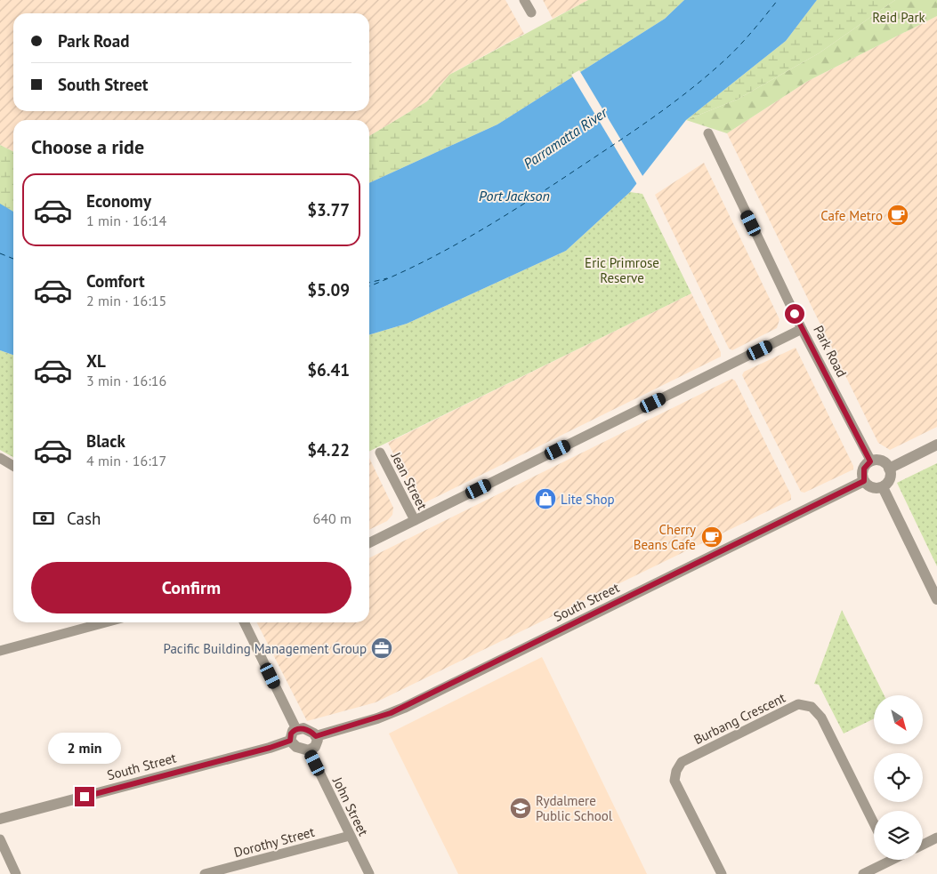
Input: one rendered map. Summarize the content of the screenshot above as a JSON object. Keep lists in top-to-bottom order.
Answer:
{
  "streets": {
    "street": [
      "Park Road",
      "Jean Street",
      "South Street",
      "Burbang Crescent",
      "John Street",
      "Dorothy Street"
    ]
  },
  "crossings": [
    ["Park Road", "South Street"],
    ["South Street", "John Street"],
    ["John Street", "Dorothy Street"]
  ],
  "water": ["Parramatta River", "Port Jackson"],
  "parks": ["Reid Park", "Eric Primrose Reserve"],
  "places": {
    "cafe": ["Cafe Metro", "Cherry Beans Cafe"],
    "shop": ["Lite Shop"],
    "office": ["Pacific Building Management Group"],
    "school or university": ["Rydalmere Public School"]
  },
  "north": "bottom right",
  "page": {
    "banner": ["Park Road", "South Street"],
    "heading": "Choose a ride",
    "list": [
      {
        "name": "Economy",
        "note": "1 min · 16:14",
        "value": "$3.77"
      },
      {
        "name": "Comfort",
        "note": "2 min · 16:15",
        "value": "$5.09"
      },
      {
        "name": "XL",
        "note": "3 min · 16:16",
        "value": "$6.41"
      },
      {
        "name": "Black",
        "note": "4 min · 16:17",
        "value": "$4.22"
      }
    ],
    "pay": ["Cash", "640 m"],
    "buttons": "Confirm",
    "bubble": "2 min"
  }
}
